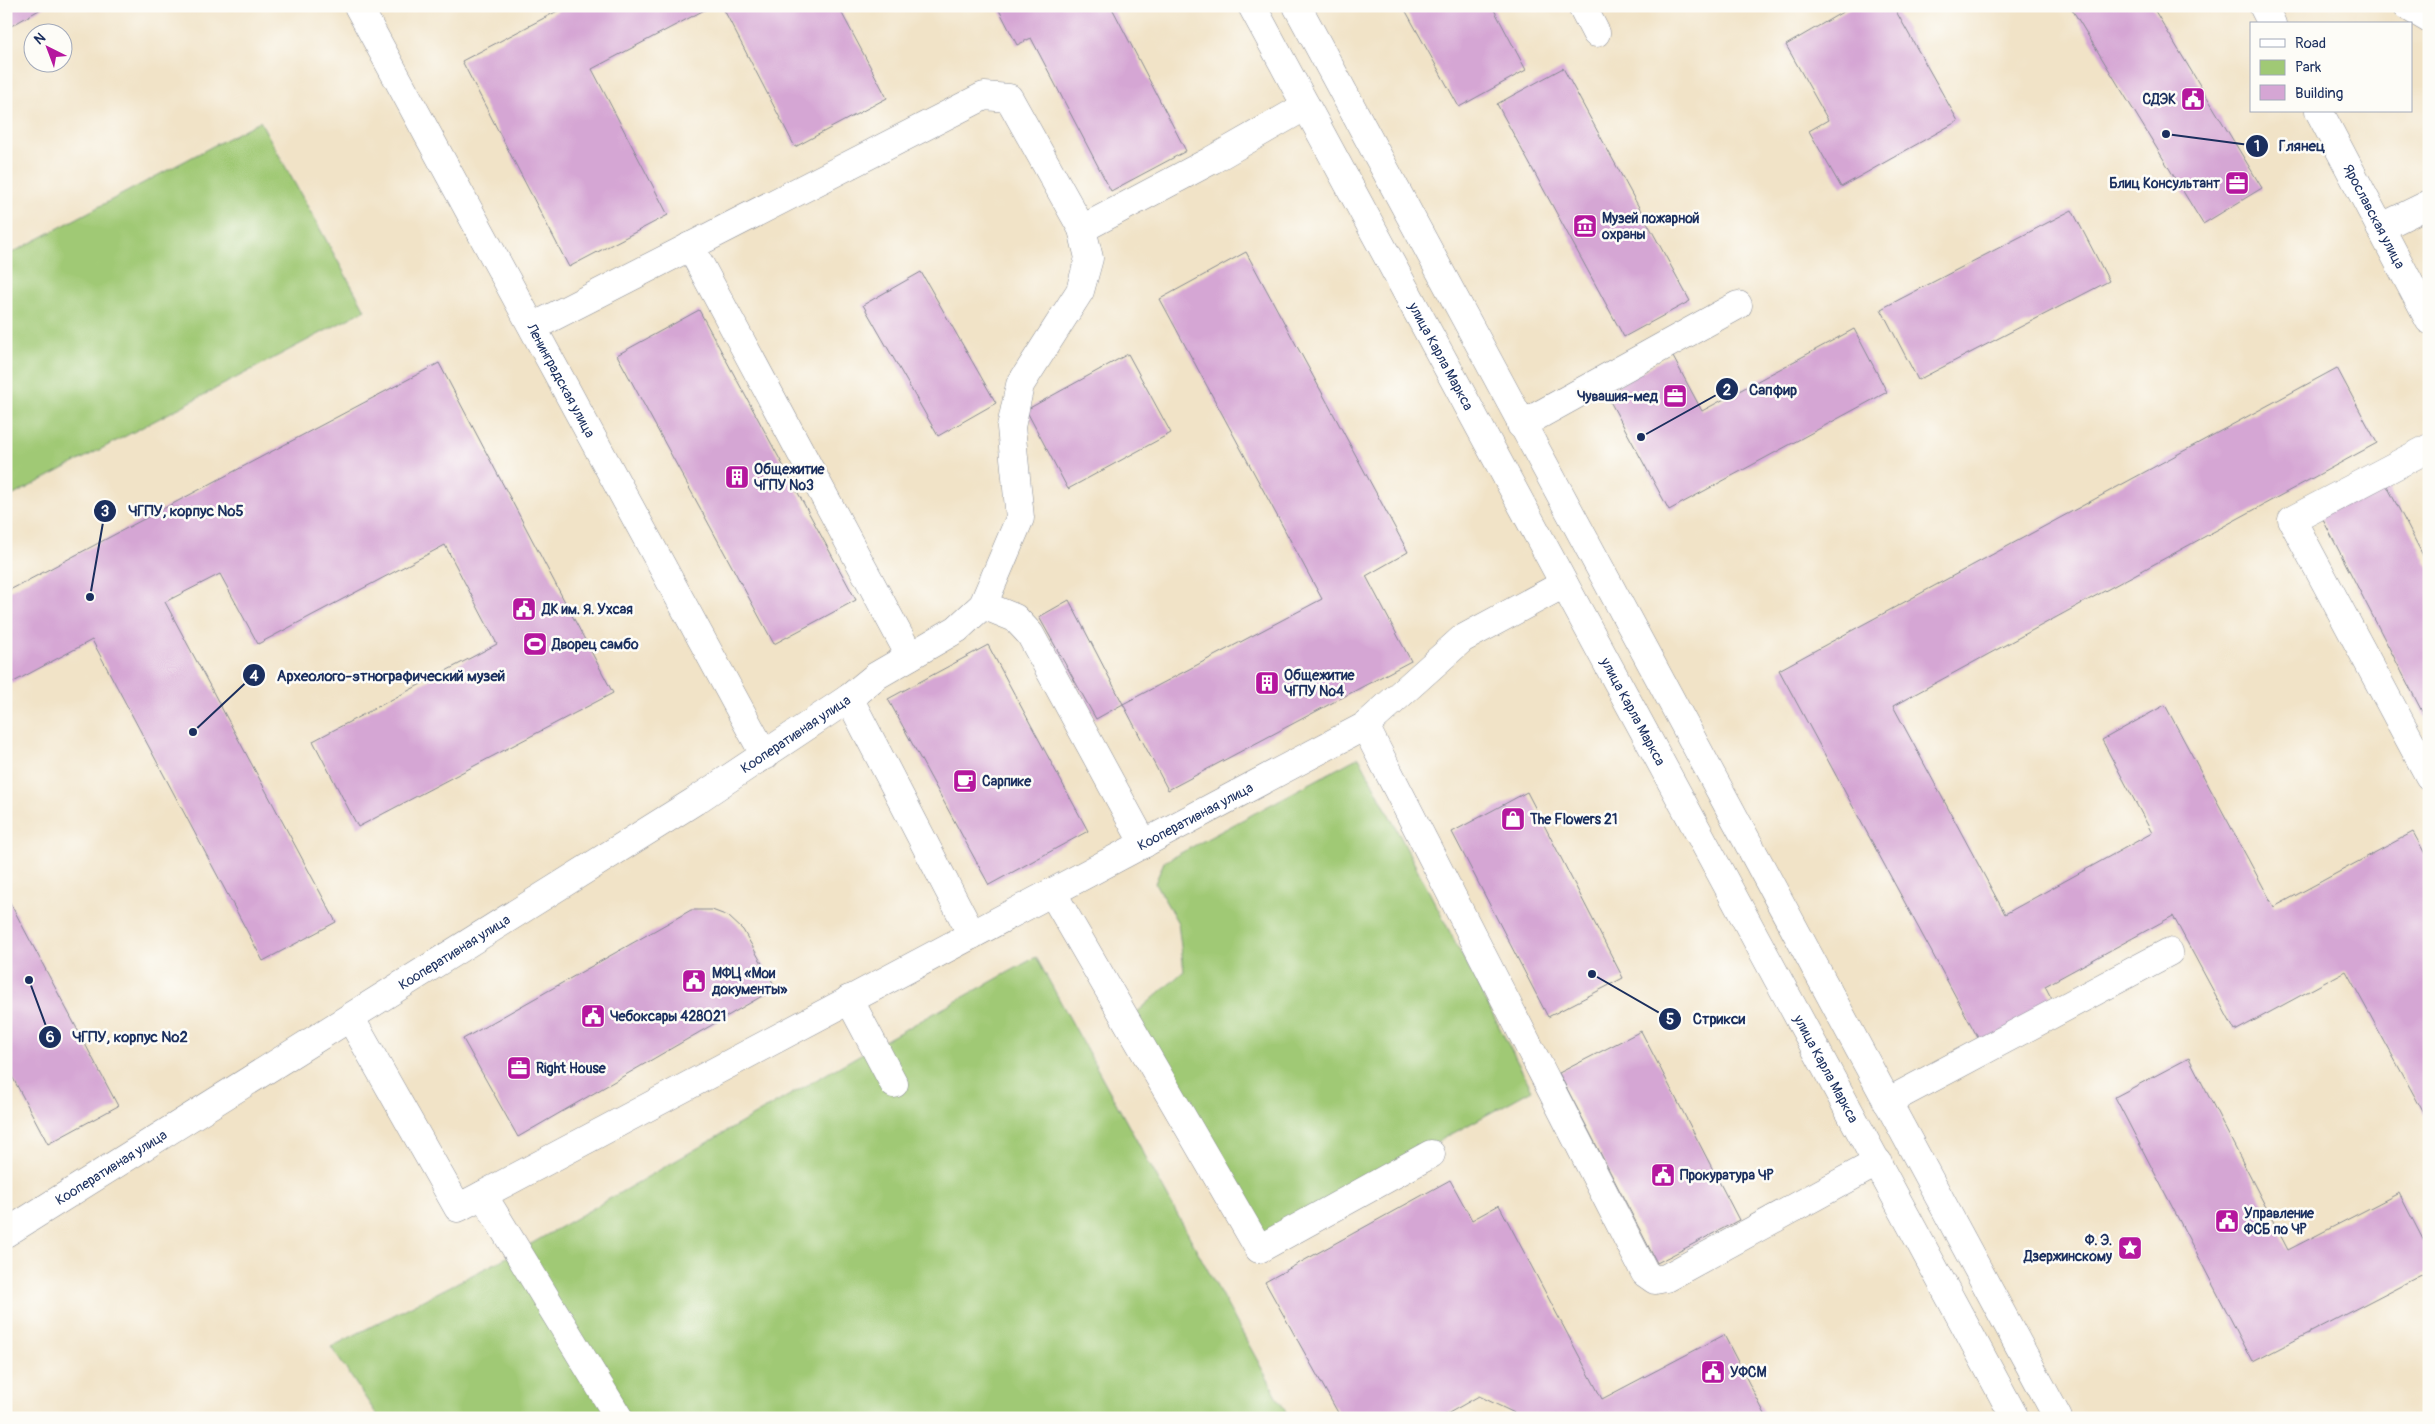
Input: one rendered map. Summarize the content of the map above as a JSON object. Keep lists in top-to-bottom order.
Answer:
{
  "streets": {
    "main road": [
      "Ярославская улица",
      "улица Карла Маркса",
      "Ленинградская улица",
      "Кооперативная улица"
    ]
  },
  "crossings": [
    ["улица Карла Маркса", "Кооперативная улица"],
    ["Ленинградская улица", "Кооперативная улица"]
  ],
  "places": {
    "public building": [
      "СДЭК",
      "ДК им. Я. Ухсая",
      "МФЦ «Мои документы»",
      "Чебоксары 428021",
      "Прокуратура ЧР",
      "Управление ФСБ по ЧР",
      "УФСМ"
    ],
    "other": [
      "Глянец",
      "Сапфир",
      "ЧГПУ, корпус №5",
      "Археолого-этнографический музей",
      "Стрикси",
      "ЧГПУ, корпус №2"
    ],
    "office": ["Блиц Консультант", "Чувашия-мед", "Right House"],
    "museum": ["Музей пожарной охраны"],
    "building": ["Общежитие ЧГПУ №3", "Общежитие ЧГПУ №4"],
    "sports": ["Дворец самбо"],
    "cafe": ["Сарпике"],
    "shop": ["The Flowers 21"],
    "place": ["Ф. Э. Дзержинскому"]
  },
  "legend": ["Road", "Park", "Building"],
  "north": "top left"
}
